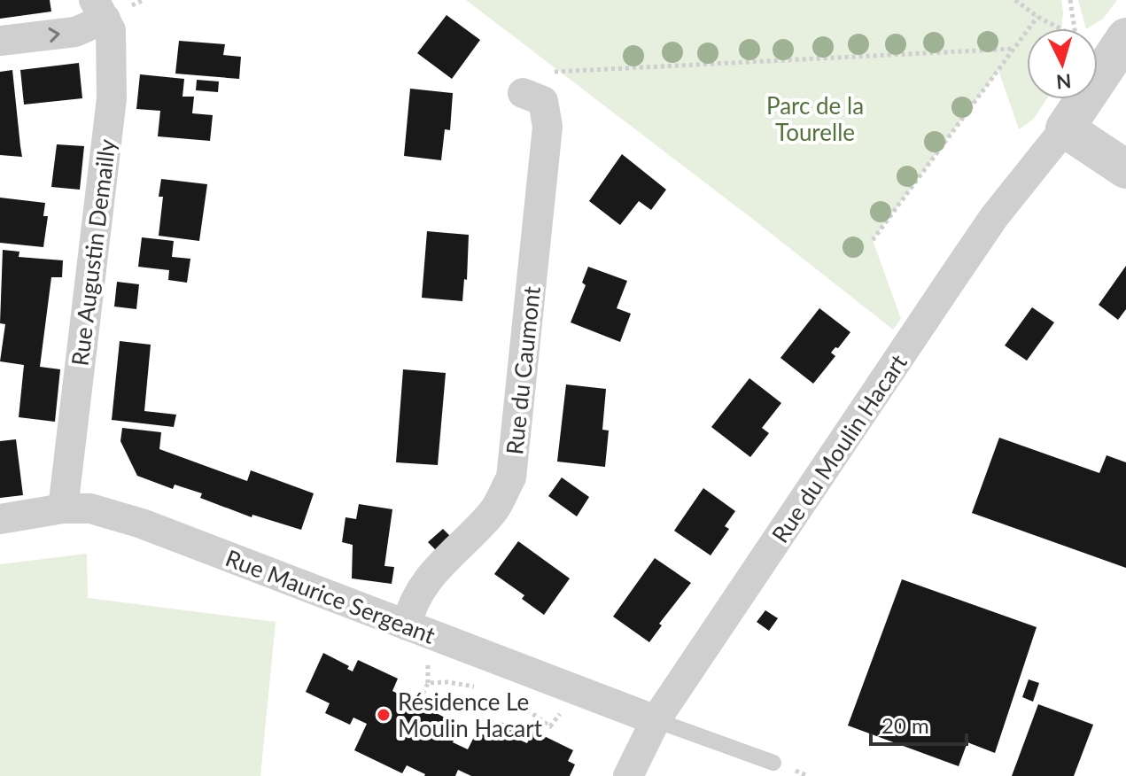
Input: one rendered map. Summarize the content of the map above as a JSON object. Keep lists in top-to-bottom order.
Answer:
{
  "streets": {
    "street": [
      "Rue Augustin Demailly",
      "Rue du Caumont",
      "Rue du Moulin Hacart",
      "Rue Maurice Sergeant"
    ]
  },
  "crossings": [
    ["Rue Augustin Demailly", "Rue Maurice Sergeant"],
    ["Rue du Caumont", "Rue Maurice Sergeant"],
    ["Rue du Moulin Hacart", "Rue Maurice Sergeant"]
  ],
  "parks": ["Parc de la Tourelle"],
  "places": ["Résidence Le Moulin Hacart"],
  "scale_bar": "20 m",
  "north": "bottom"
}
